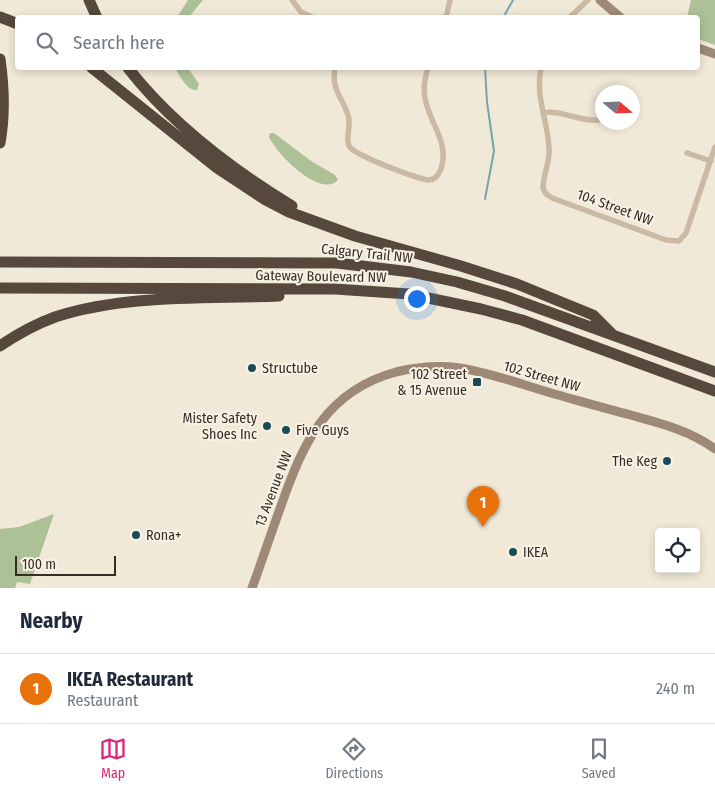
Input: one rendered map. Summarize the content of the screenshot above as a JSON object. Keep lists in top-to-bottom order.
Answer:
{
  "streets": {
    "highway": ["Calgary Trail NW", "Gateway Boulevard NW"],
    "street": ["104 Street NW", "102 Street NW", "13 Avenue NW"]
  },
  "crossings": [
    ["102 Street NW", "13 Avenue NW"]
  ],
  "places": {
    "other": [
      "Structube",
      "Mister Safety Shoes Inc",
      "Five Guys",
      "The Keg",
      "Rona+",
      "IKEA"
    ],
    "transit": ["102 Street & 15 Avenue"]
  },
  "scale_bar": "100 m",
  "north": "right",
  "page": {
    "search": "Search here",
    "pins": "1",
    "scale": "100 m",
    "heading": "Nearby",
    "list": [
      {
        "mark": "1",
        "name": "IKEA Restaurant",
        "note": "Restaurant",
        "value": "240 m"
      }
    ],
    "nav": ["Map", "Directions", "Saved"]
  }
}
